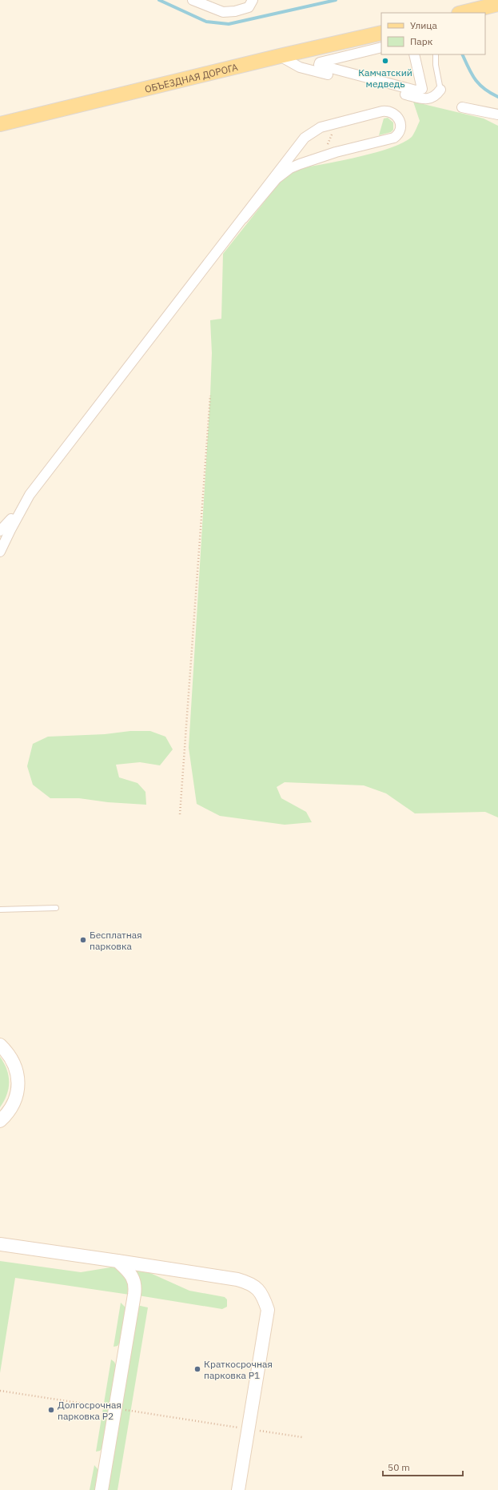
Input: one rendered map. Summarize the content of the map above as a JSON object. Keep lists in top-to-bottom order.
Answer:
{
  "streets": {
    "main road": ["ОБЪЕЗДНАЯ ДОРОГА"]
  },
  "places": [
    "Камчатский медведь",
    "Бесплатная парковка",
    "Краткосрочная парковка P1",
    "Долгосрочная парковка P2"
  ],
  "legend": ["Улица", "Парк"],
  "scale_bar": "50 m"
}
